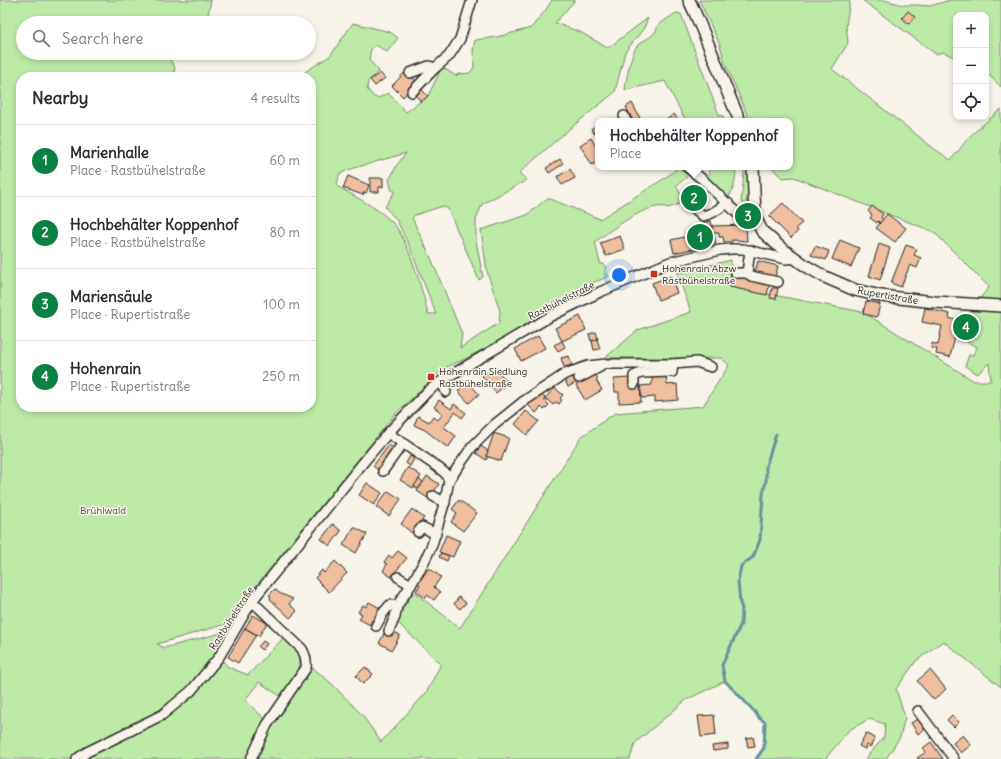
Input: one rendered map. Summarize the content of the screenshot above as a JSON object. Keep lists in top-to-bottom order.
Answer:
{
  "streets": {
    "main road": ["Rupertistraße"],
    "street": ["Rastbühelstraße"]
  },
  "crossings": [
    ["Rupertistraße", "Rastbühelstraße"]
  ],
  "parks": ["Brühlwald"],
  "places": {
    "transit": ["Hohenrain Abzw Rastbühelstraße", "Hohenrain Siedlung Rastbühelstraße"]
  },
  "page": {
    "map_buttons": ["+", "−"],
    "search": "Search here",
    "heading": ["Nearby", "4 results"],
    "popup": ["Hochbehälter Koppenhof", "Place"],
    "list": [
      {
        "mark": "1",
        "name": "Marienhalle",
        "note": "Place · Rastbühelstraße",
        "value": "60 m"
      },
      {
        "mark": "2",
        "name": "Hochbehälter Koppenhof",
        "note": "Place · Rastbühelstraße",
        "value": "80 m"
      },
      {
        "mark": "3",
        "name": "Mariensäule",
        "note": "Place · Rupertistraße",
        "value": "100 m"
      },
      {
        "mark": "4",
        "name": "Hohenrain",
        "note": "Place · Rupertistraße",
        "value": "250 m"
      }
    ],
    "pins": [
      "2",
      "3",
      "1",
      "4"
    ]
  }
}
